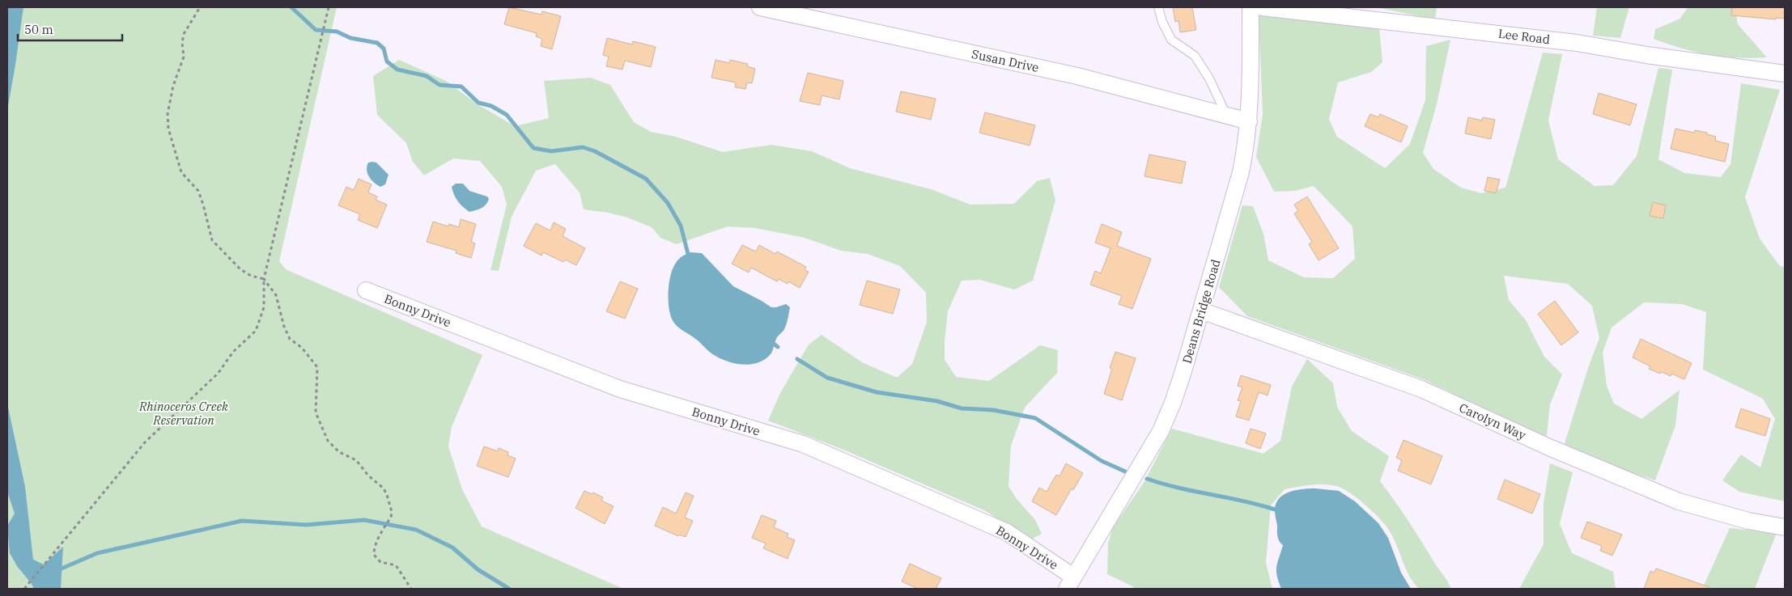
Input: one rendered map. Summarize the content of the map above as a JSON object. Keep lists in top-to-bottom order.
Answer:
{
  "streets": {
    "street": [
      "Lee Road",
      "Susan Drive",
      "Bonny Drive",
      "Deans Bridge Road",
      "Carolyn Way"
    ]
  },
  "crossings": [
    ["Susan Drive", "Deans Bridge Road"],
    ["Bonny Drive", "Deans Bridge Road"],
    ["Deans Bridge Road", "Carolyn Way"]
  ],
  "parks": ["Rhinoceros Creek Reservation"],
  "scale_bar": "50 m"
}
